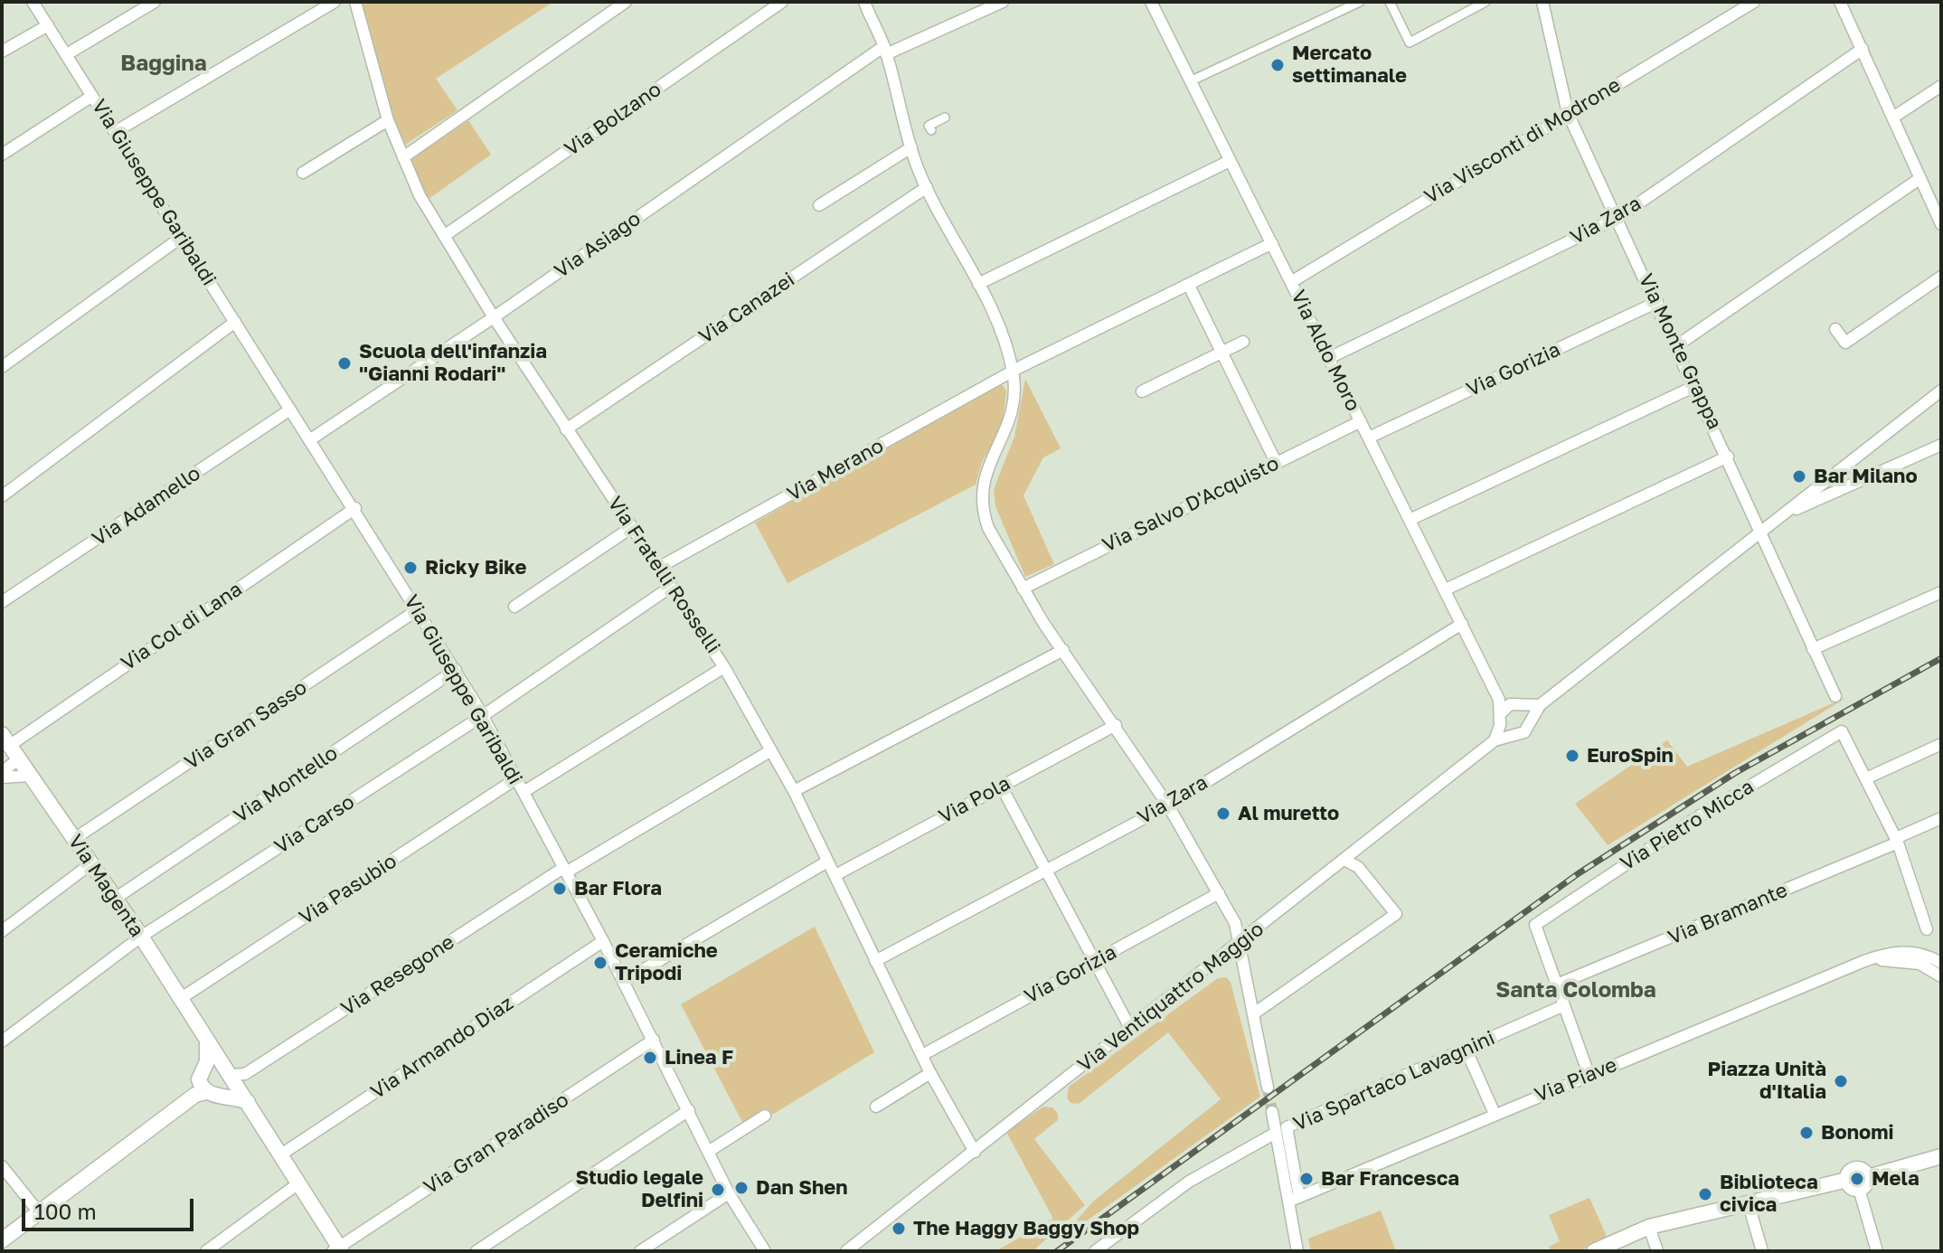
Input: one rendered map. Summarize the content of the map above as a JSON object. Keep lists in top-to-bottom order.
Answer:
{
  "streets": {
    "street": [
      "Via Bolzano",
      "Via Visconti di Modrone",
      "Via Giuseppe Garibaldi",
      "Via Zara",
      "Via Asiago",
      "Via Canazei",
      "Via Aldo Moro",
      "Via Monte Grappa",
      "Via Gorizia",
      "Via Merano",
      "Via Salvo D'Acquisto",
      "Via Adamello",
      "Via Fratelli Rosselli",
      "Via Col di Lana",
      "Via Gran Sasso",
      "Via Montello",
      "Via Pola",
      "Via Carso",
      "Via Pietro Micca",
      "Via Magenta",
      "Via Pasubio",
      "Via Bramante",
      "Via Resegone",
      "Via Ventiquattro Maggio",
      "Via Armando Diaz",
      "Via Piave",
      "Via Spartaco Lavagnini",
      "Via Gran Paradiso"
    ]
  },
  "crossings": [
    ["Via Bolzano", "Via Fratelli Rosselli"],
    ["Via Visconti di Modrone", "Via Aldo Moro"],
    ["Via Visconti di Modrone", "Via Monte Grappa"],
    ["Via Giuseppe Garibaldi", "Via Asiago"],
    ["Via Giuseppe Garibaldi", "Via Adamello"],
    ["Via Giuseppe Garibaldi", "Via Col di Lana"],
    ["Via Giuseppe Garibaldi", "Via Gran Sasso"],
    ["Via Giuseppe Garibaldi", "Via Montello"],
    ["Via Giuseppe Garibaldi", "Via Carso"],
    ["Via Giuseppe Garibaldi", "Via Pasubio"],
    ["Via Giuseppe Garibaldi", "Via Resegone"],
    ["Via Giuseppe Garibaldi", "Via Armando Diaz"],
    ["Via Giuseppe Garibaldi", "Via Gran Paradiso"],
    ["Via Zara", "Via Aldo Moro"],
    ["Via Zara", "Via Monte Grappa"],
    ["Via Zara", "Via Fratelli Rosselli"],
    ["Via Asiago", "Via Fratelli Rosselli"],
    ["Via Canazei", "Via Fratelli Rosselli"],
    ["Via Aldo Moro", "Via Gorizia"],
    ["Via Aldo Moro", "Via Merano"],
    ["Via Aldo Moro", "Via Salvo D'Acquisto"],
    ["Via Aldo Moro", "Via Ventiquattro Maggio"],
    ["Via Monte Grappa", "Via Gorizia"],
    ["Via Gorizia", "Via Fratelli Rosselli"],
    ["Via Merano", "Via Fratelli Rosselli"],
    ["Via Fratelli Rosselli", "Via Pola"],
    ["Via Fratelli Rosselli", "Via Carso"],
    ["Via Fratelli Rosselli", "Via Resegone"],
    ["Via Fratelli Rosselli", "Via Ventiquattro Maggio"],
    ["Via Col di Lana", "Via Magenta"],
    ["Via Gran Sasso", "Via Magenta"],
    ["Via Montello", "Via Magenta"],
    ["Via Carso", "Via Magenta"],
    ["Via Pietro Micca", "Via Bramante"],
    ["Via Magenta", "Via Pasubio"],
    ["Via Magenta", "Via Resegone"],
    ["Via Magenta", "Via Armando Diaz"],
    ["Via Magenta", "Via Gran Paradiso"],
    ["Via Piave", "Via Spartaco Lavagnini"]
  ],
  "districts": ["Baggina", "Santa Colomba"],
  "places": [
    "Mercato settimanale",
    "Scuola dell'infanzia \"Gianni Rodari\"",
    "Bar Milano",
    "Ricky Bike",
    "EuroSpin",
    "Al muretto",
    "Bar Flora",
    "Ceramiche Tripodi",
    "Linea F",
    "Piazza Unità d'Italia",
    "Bonomi",
    "Bar Francesca",
    "Mela",
    "Dan Shen",
    "Studio legale Delfini",
    "Biblioteca civica",
    "The Haggy Baggy Shop"
  ],
  "scale_bar": "100 m"
}
